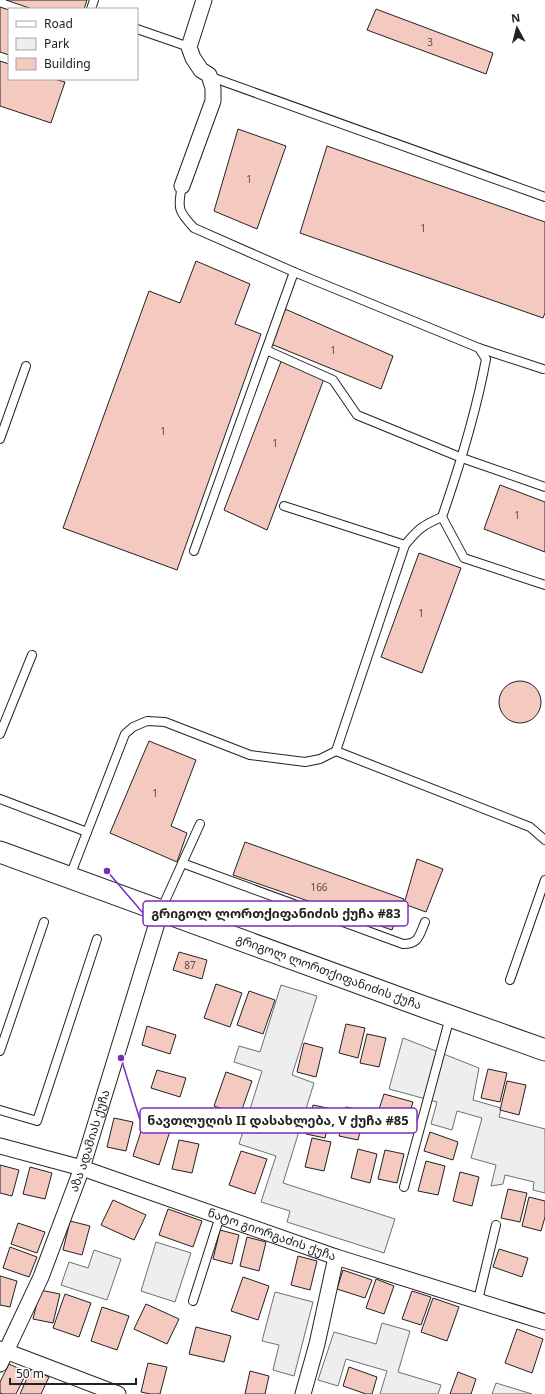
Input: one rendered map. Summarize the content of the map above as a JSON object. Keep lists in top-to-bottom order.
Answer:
{
  "streets": {
    "street": ["გრიგოლ ლორთქიფანიძის ქუჩა", "აზა ადამიას ქუჩა", "ნატო გიორგაძის ქუჩა"]
  },
  "crossings": [
    ["გრიგოლ ლორთქიფანიძის ქუჩა", "აზა ადამიას ქუჩა"],
    ["აზა ადამიას ქუჩა", "ნატო გიორგაძის ქუჩა"]
  ],
  "places": ["გრიგოლ ლორთქიფანიძის ქუჩა #83", "ნავთლუღის II დასახლება, V ქუჩა #85"],
  "house_numbers": [
    "3",
    "1",
    "1",
    "1",
    "1",
    "1",
    "1",
    "1",
    "1",
    "166",
    "87"
  ],
  "legend": ["Road", "Park", "Building"],
  "scale_bar": "50 m",
  "north": "top"
}
